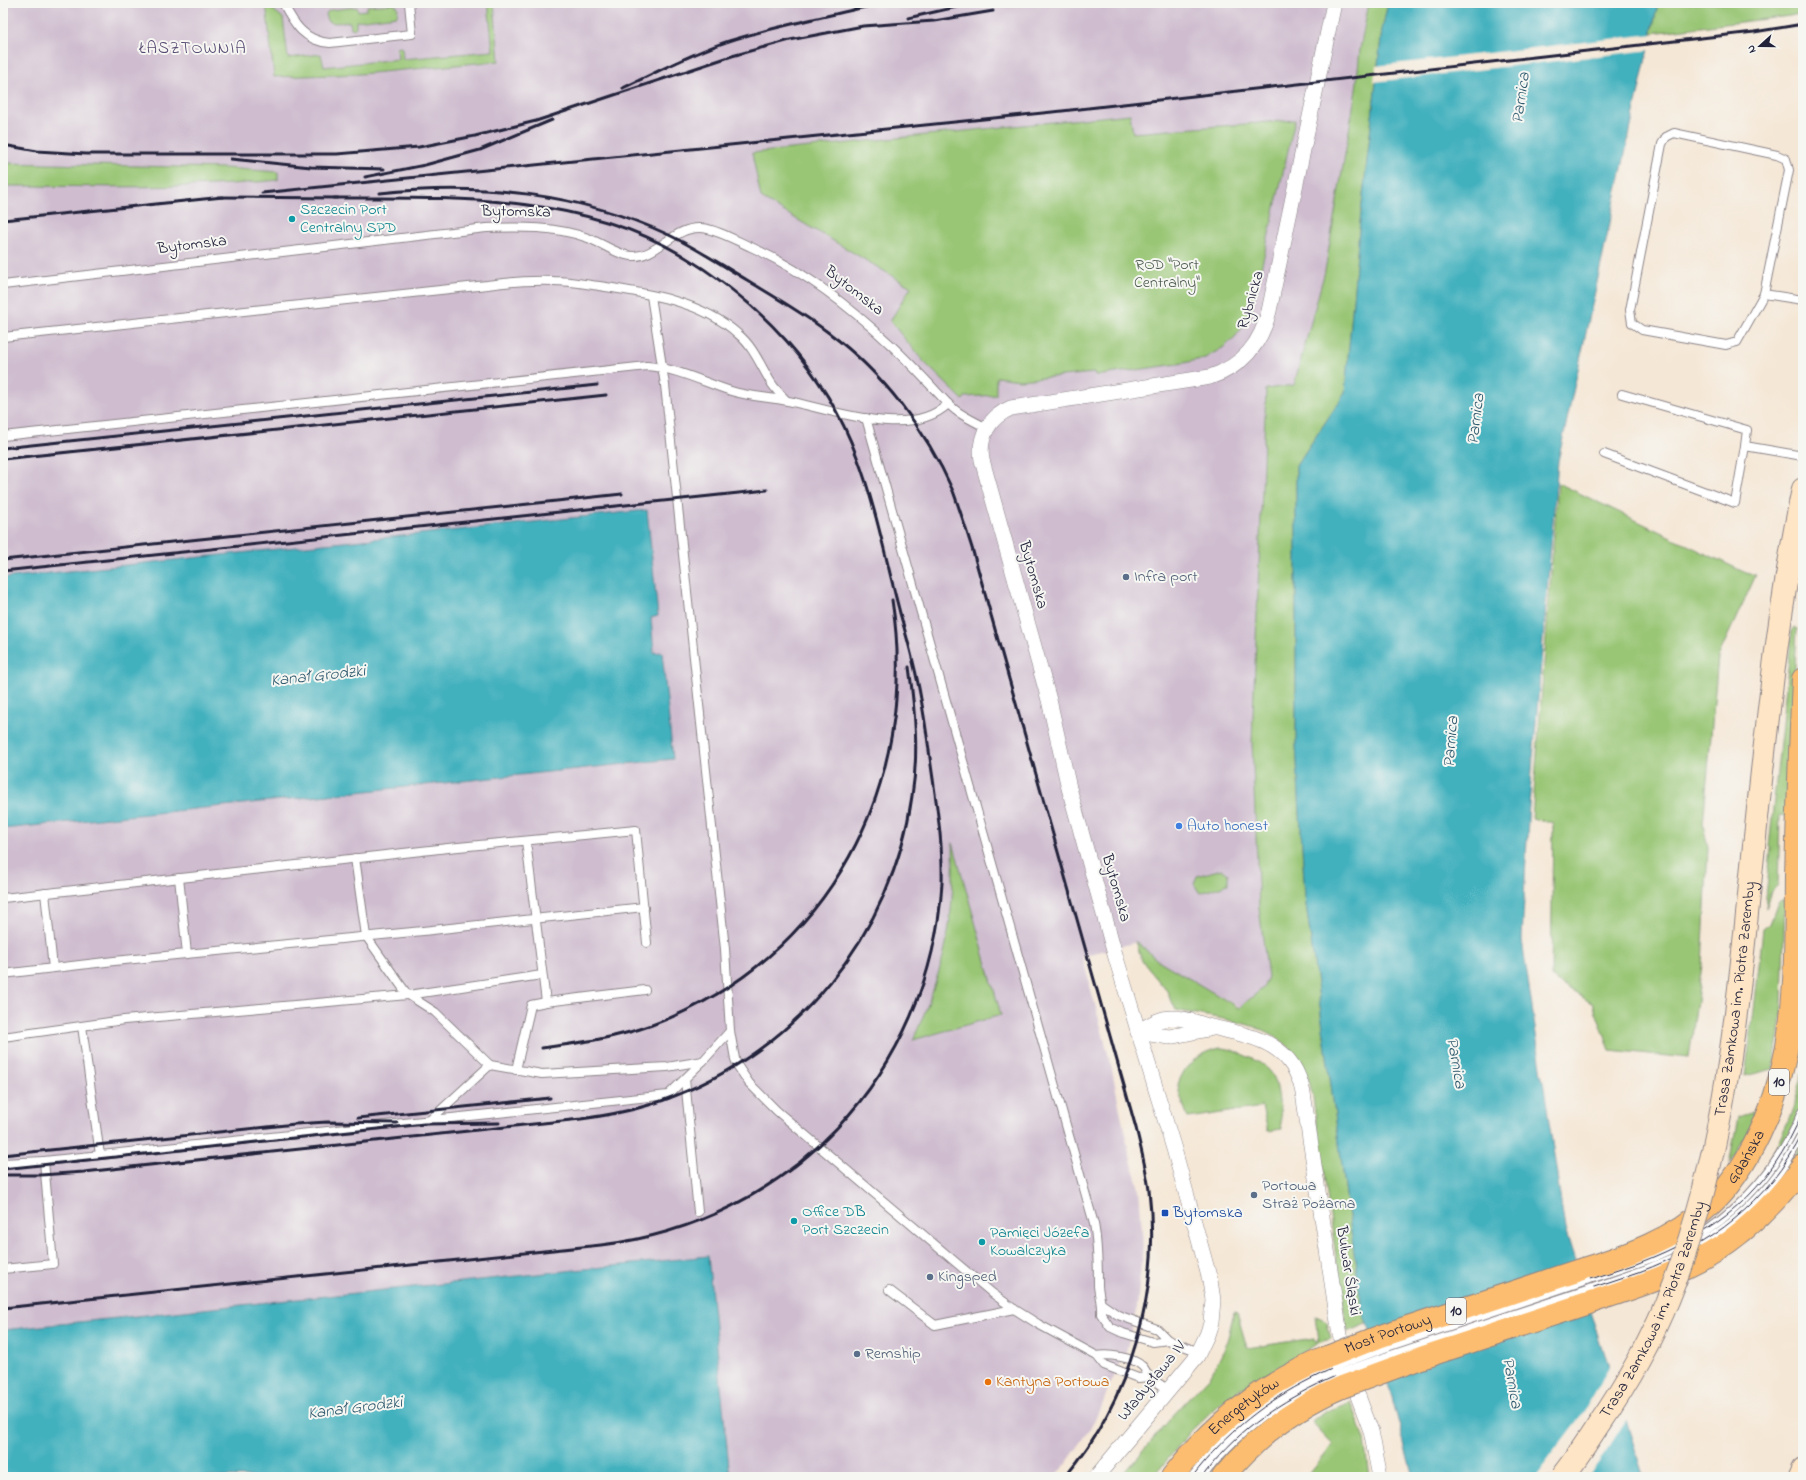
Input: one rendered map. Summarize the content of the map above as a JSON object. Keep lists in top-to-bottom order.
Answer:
{
  "streets": {
    "main road": [
      "Trasa Zamkowa im. Piotra Zaremby",
      "10",
      "Gdańska",
      "Most Portowy",
      "Energetyków"
    ],
    "street": [
      "Bytomska",
      "Rybnicka",
      "Bulwar Śląski",
      "Władysława IV"
    ]
  },
  "crossings": [
    ["Bytomska", "Rybnicka"],
    ["Bytomska", "Bulwar Śląski"],
    ["Bytomska", "Władysława IV"],
    ["10", "Gdańska"],
    ["10", "Most Portowy"],
    ["Gdańska", "Most Portowy"],
    ["Most Portowy", "Energetyków"]
  ],
  "districts": ["ŁASZTOWNIA"],
  "water": ["Parnica", "Kanał Grodzki"],
  "parks": ["ROD \"Port Centralny\""],
  "places": {
    "other": [
      "Szczecin Port Centralny SPD",
      "Infra port",
      "Auto honest",
      "Portowa Straż Pożarna",
      "Office DB Port Szczecin",
      "Pamięci Józefa Kowalczyka",
      "Kingsped",
      "Remship",
      "Kantyna Portowa"
    ],
    "transit": ["Bytomska"]
  },
  "north": "left"
}
